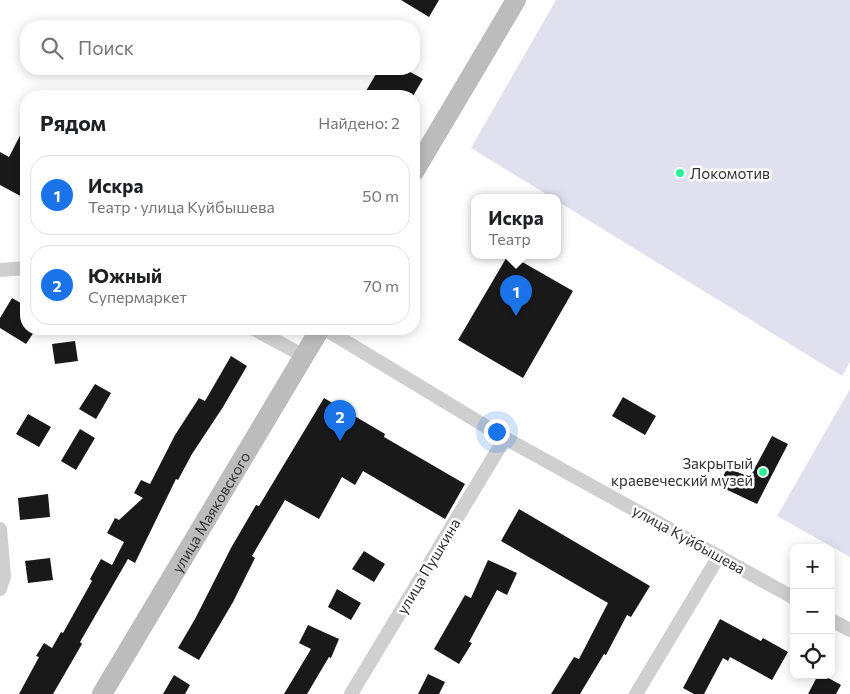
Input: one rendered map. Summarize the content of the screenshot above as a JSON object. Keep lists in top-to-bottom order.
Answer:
{
  "streets": {
    "main road": ["улица Маяковского"],
    "street": ["улица Куйбышева", "улица Пушкина"]
  },
  "crossings": [
    ["улица Куйбышева", "улица Пушкина"]
  ],
  "places": ["Локомотив", "Закрытый краевеческий музей"],
  "page": {
    "search": "Поиск",
    "heading": ["Рядом", "Найдено: 2"],
    "list": [
      {
        "mark": "1",
        "name": "Искра",
        "note": "Театр · улица Куйбышева",
        "value": "50 m"
      },
      {
        "mark": "2",
        "name": "Южный",
        "note": "Супермаркет",
        "value": "70 m"
      }
    ],
    "popup": ["Искра", "Театр"],
    "pins": ["1", "2"],
    "map_buttons": ["+", "−"]
  }
}
